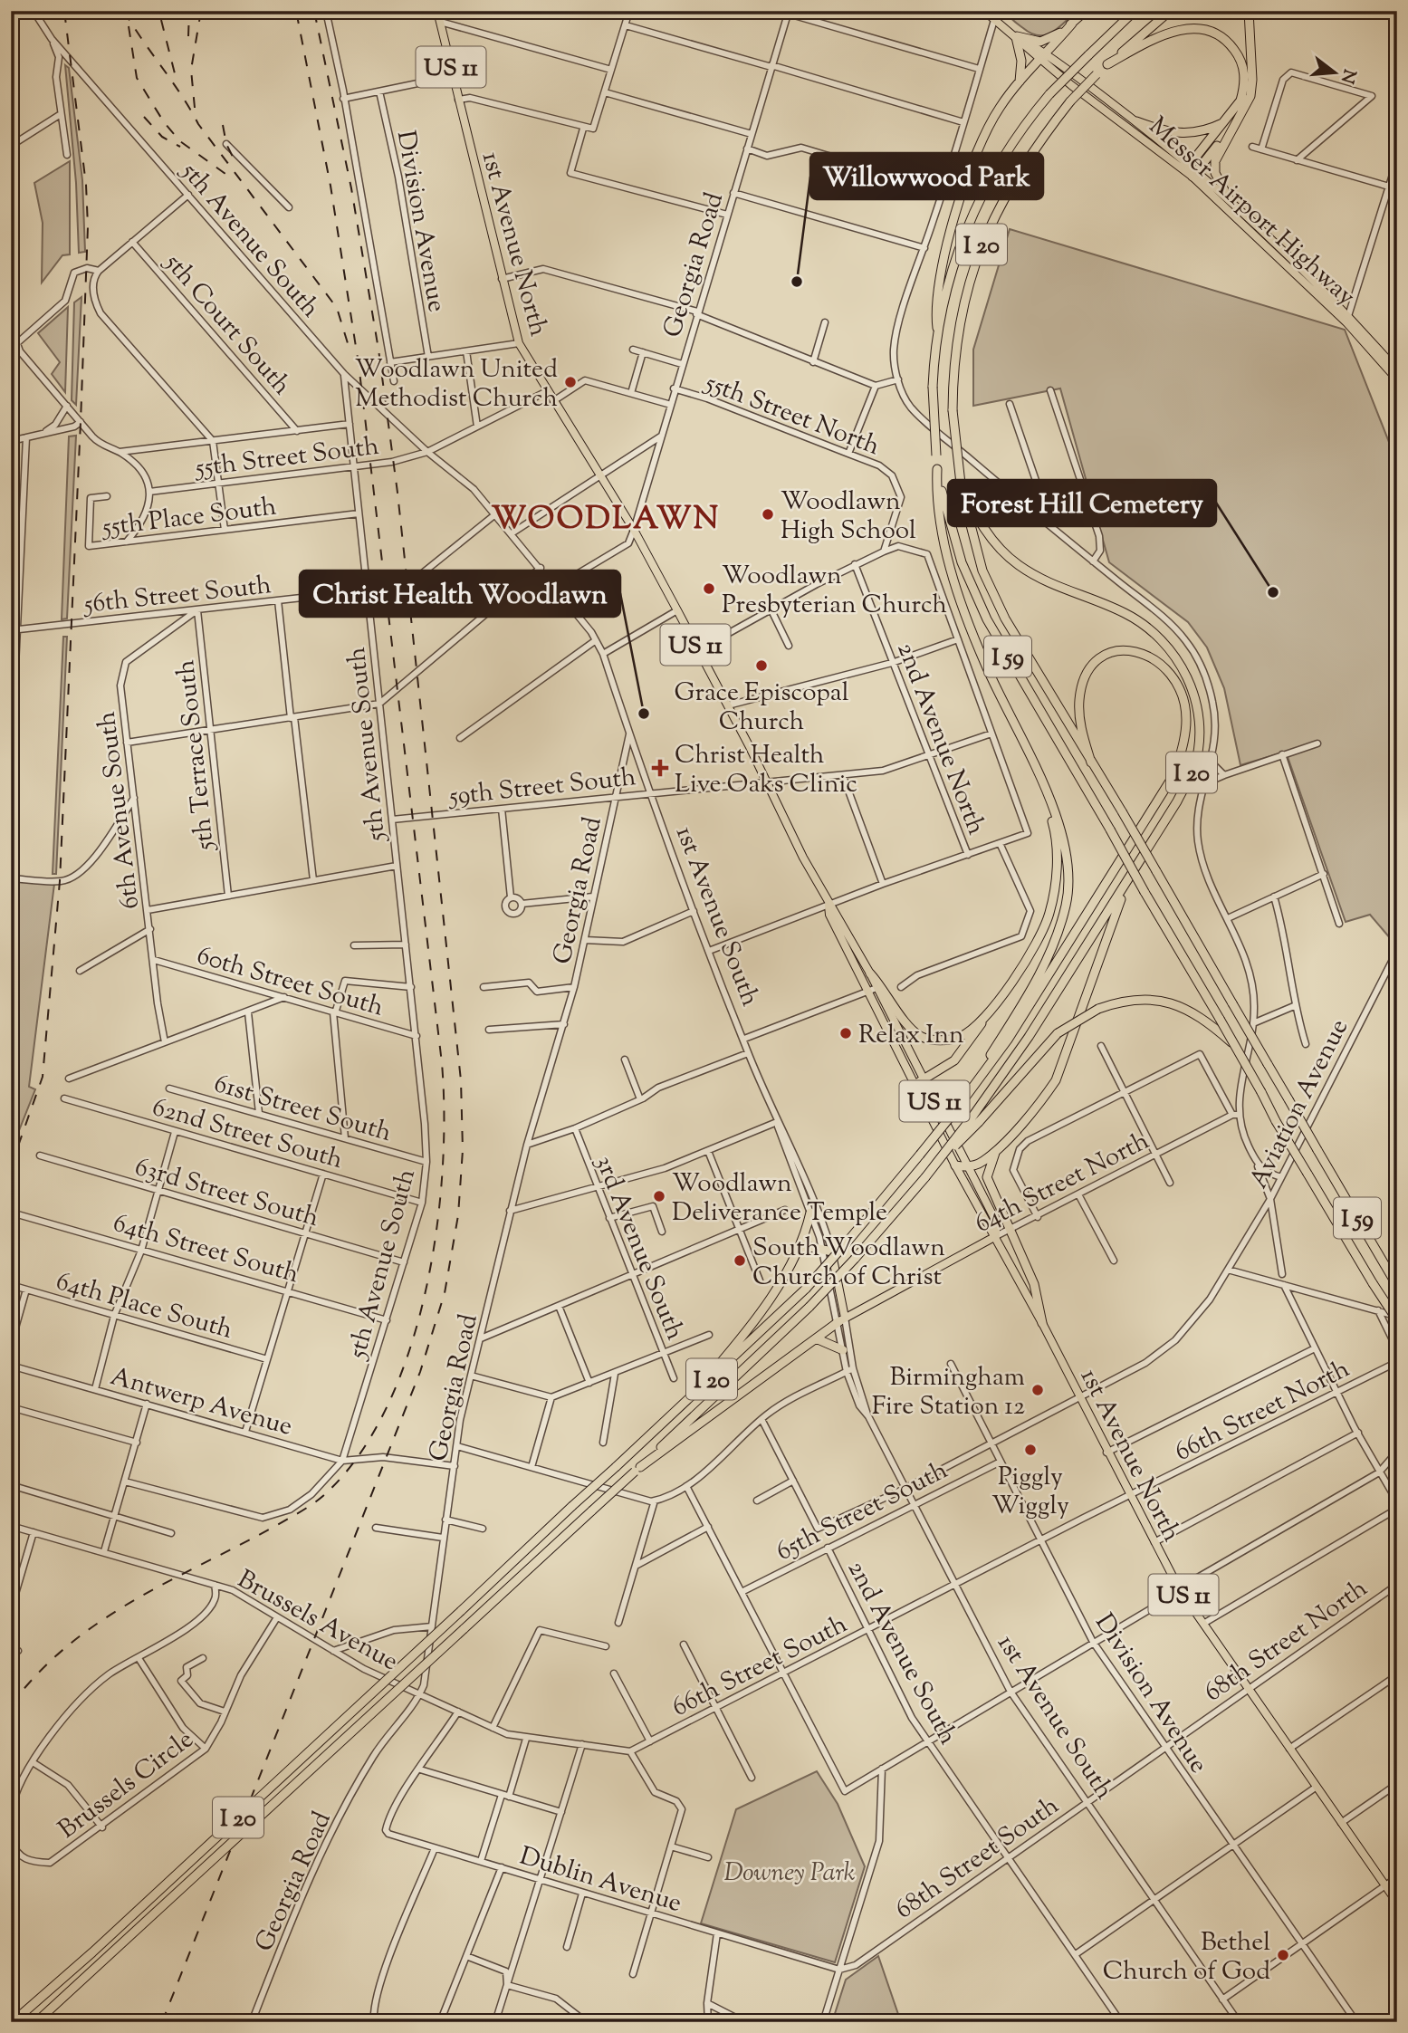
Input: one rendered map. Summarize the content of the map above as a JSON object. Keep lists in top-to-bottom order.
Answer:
{
  "streets": {
    "highway": ["I 20", "I 59"],
    "main road": [
      "US 11",
      "Messer Airport Highway",
      "1st Avenue North",
      "1st Avenue South",
      "64th Street North"
    ],
    "street": [
      "Division Avenue",
      "5th Avenue South",
      "Georgia Road",
      "5th Court South",
      "55th Street North",
      "55th Street South",
      "55th Place South",
      "56th Street South",
      "2nd Avenue North",
      "5th Terrace South",
      "59th Street South",
      "6th Avenue South",
      "60th Street South",
      "Aviation Avenue",
      "61st Street South",
      "62nd Street South",
      "63rd Street South",
      "64th Street South",
      "3rd Avenue South",
      "64th Place South",
      "Antwerp Avenue",
      "66th Street North",
      "65th Street South",
      "Brussels Avenue",
      "68th Street North",
      "2nd Avenue South",
      "66th Street South",
      "Brussels Circle",
      "68th Street South",
      "Dublin Avenue"
    ]
  },
  "crossings": [
    ["Division Avenue", "66th Street North"],
    ["Division Avenue", "65th Street South"],
    ["Division Avenue", "68th Street North"],
    ["Division Avenue", "66th Street South"],
    ["Division Avenue", "68th Street South"],
    ["5th Avenue South", "55th Street South"],
    ["5th Avenue South", "55th Place South"],
    ["5th Avenue South", "56th Street South"],
    ["5th Avenue South", "59th Street South"],
    ["5th Avenue South", "1st Avenue South"],
    ["5th Avenue South", "60th Street South"],
    ["5th Avenue South", "61st Street South"],
    ["5th Avenue South", "62nd Street South"],
    ["5th Avenue South", "63rd Street South"],
    ["5th Avenue South", "64th Street South"],
    ["5th Avenue South", "Antwerp Avenue"],
    ["1st Avenue North", "Georgia Road"],
    ["1st Avenue North", "55th Street North"],
    ["1st Avenue North", "59th Street South"],
    ["1st Avenue North", "Aviation Avenue"],
    ["1st Avenue North", "64th Street North"],
    ["1st Avenue North", "66th Street North"],
    ["1st Avenue North", "65th Street South"],
    ["1st Avenue North", "68th Street North"],
    ["I 20", "I 59"],
    ["Georgia Road", "55th Street North"],
    ["Georgia Road", "59th Street South"],
    ["Georgia Road", "1st Avenue South"],
    ["Georgia Road", "Antwerp Avenue"],
    ["Georgia Road", "Brussels Avenue"],
    ["55th Street South", "1st Avenue South"],
    ["56th Street South", "5th Terrace South"],
    ["56th Street South", "6th Avenue South"],
    ["56th Street South", "1st Avenue South"],
    ["2nd Avenue North", "59th Street South"],
    ["5th Terrace South", "6th Avenue South"],
    ["59th Street South", "1st Avenue South"],
    ["6th Avenue South", "60th Street South"],
    ["1st Avenue South", "64th Street North"],
    ["1st Avenue South", "65th Street South"],
    ["1st Avenue South", "66th Street South"],
    ["1st Avenue South", "68th Street South"],
    ["Aviation Avenue", "65th Street South"],
    ["66th Street North", "66th Street South"],
    ["65th Street South", "2nd Avenue South"],
    ["Brussels Avenue", "Brussels Circle"],
    ["68th Street North", "68th Street South"],
    ["2nd Avenue South", "66th Street South"],
    ["2nd Avenue South", "68th Street South"],
    ["68th Street South", "Dublin Avenue"]
  ],
  "districts": ["WOODLAWN"],
  "parks": ["Downey Park"],
  "places": {
    "other": [
      "Willowwood Park",
      "Woodlawn United Methodist Church",
      "Woodlawn High School",
      "Woodlawn Presbyterian Church",
      "Forest Hill Cemetery",
      "Grace Episcopal Church",
      "Christ Health Woodlawn",
      "Relax Inn",
      "Woodlawn Deliverance Temple",
      "South Woodlawn Church of Christ",
      "Birmingham Fire Station 12",
      "Piggly Wiggly",
      "Bethel Church of God"
    ],
    "health": ["Christ Health Live Oaks Clinic"]
  },
  "north": "right"
}
